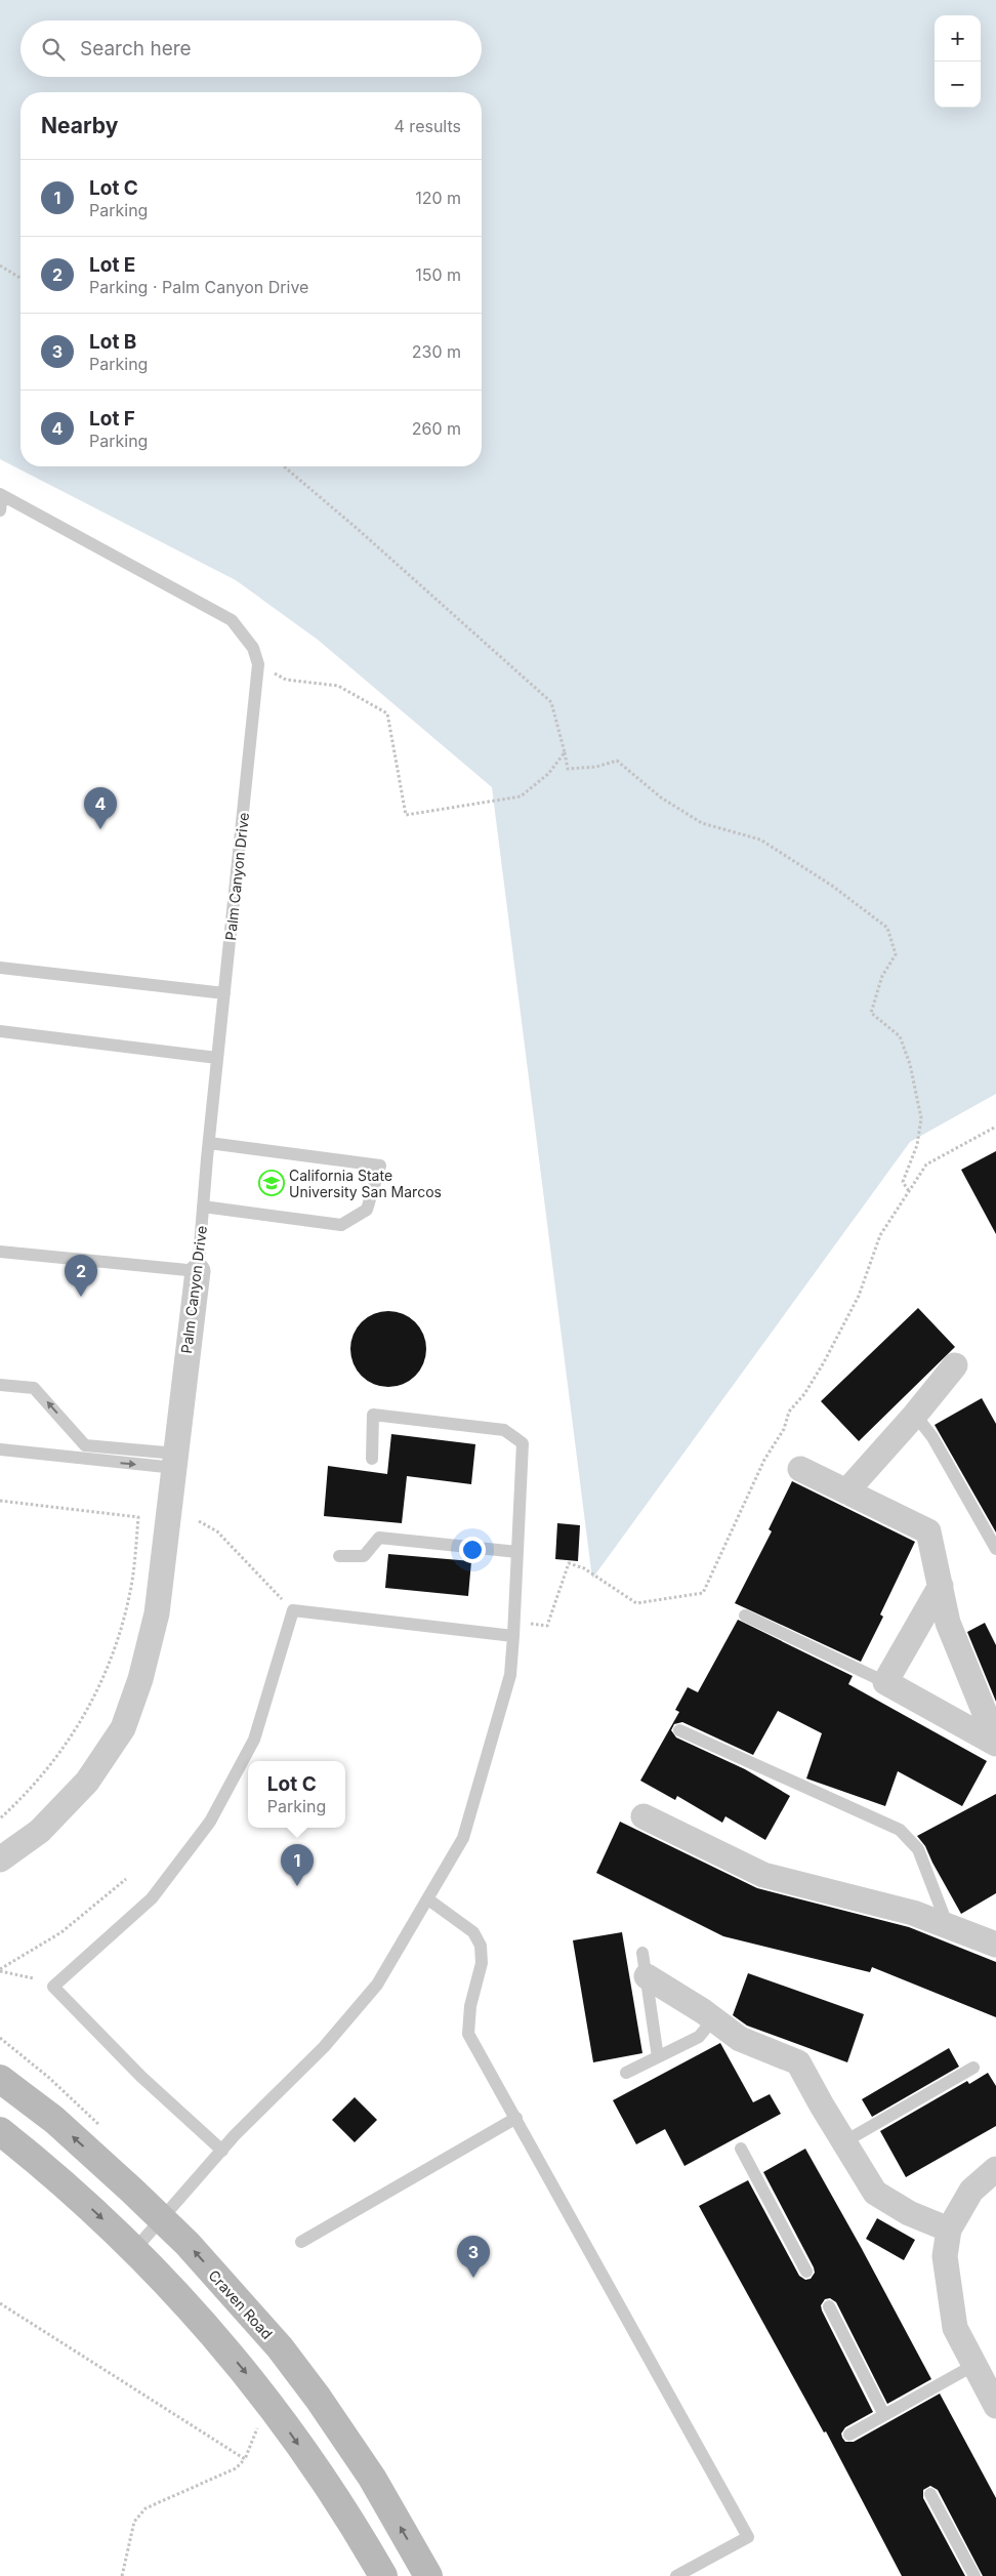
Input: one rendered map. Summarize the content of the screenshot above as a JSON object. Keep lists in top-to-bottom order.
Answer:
{
  "streets": {
    "main road": ["Craven Road"],
    "street": ["Palm Canyon Drive"]
  },
  "places": {
    "school or university": ["California State University San Marcos"]
  },
  "page": {
    "map_buttons": ["+", "−"],
    "search": "Search here",
    "heading": ["Nearby", "4 results"],
    "list": [
      {
        "mark": "1",
        "name": "Lot C",
        "note": "Parking",
        "value": "120 m"
      },
      {
        "mark": "2",
        "name": "Lot E",
        "note": "Parking · Palm Canyon Drive",
        "value": "150 m"
      },
      {
        "mark": "3",
        "name": "Lot B",
        "note": "Parking",
        "value": "230 m"
      },
      {
        "mark": "4",
        "name": "Lot F",
        "note": "Parking",
        "value": "260 m"
      }
    ],
    "pins": [
      "4",
      "2",
      "1",
      "3"
    ],
    "popup": ["Lot C", "Parking"]
  }
}
